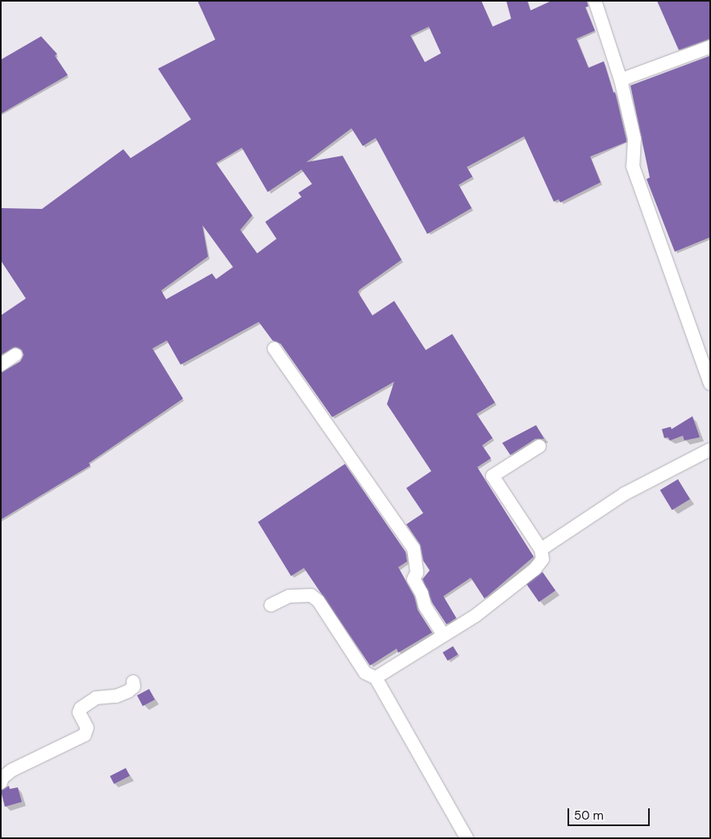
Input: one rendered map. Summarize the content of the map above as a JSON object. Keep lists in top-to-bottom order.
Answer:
{
  "scale_bar": "50 m"
}
